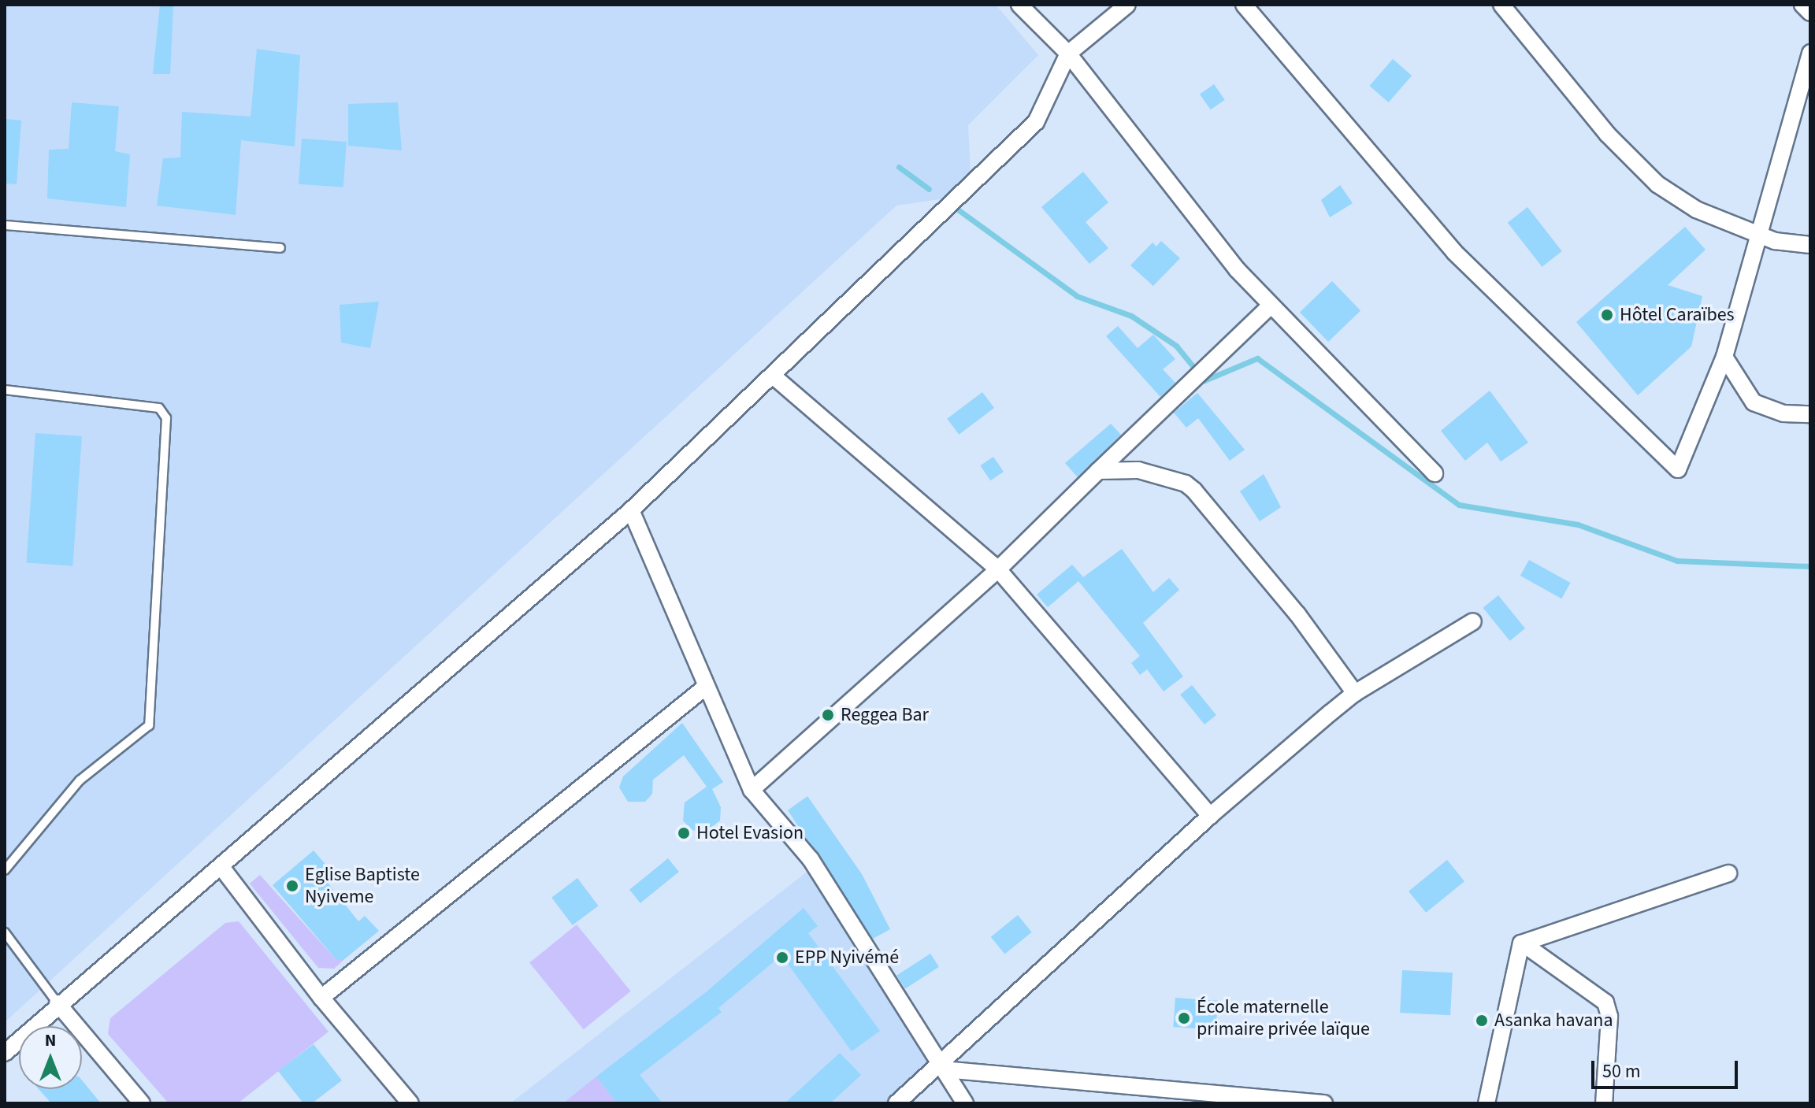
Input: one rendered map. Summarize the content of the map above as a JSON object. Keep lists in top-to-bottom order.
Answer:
{
  "places": [
    "Hôtel Caraïbes",
    "Reggea Bar",
    "Hotel Evasion",
    "Eglise Baptiste Nyiveme",
    "EPP Nyivémé",
    "École maternelle primaire privée laïque",
    "Asanka havana"
  ],
  "scale_bar": "50 m",
  "north": "top"
}
